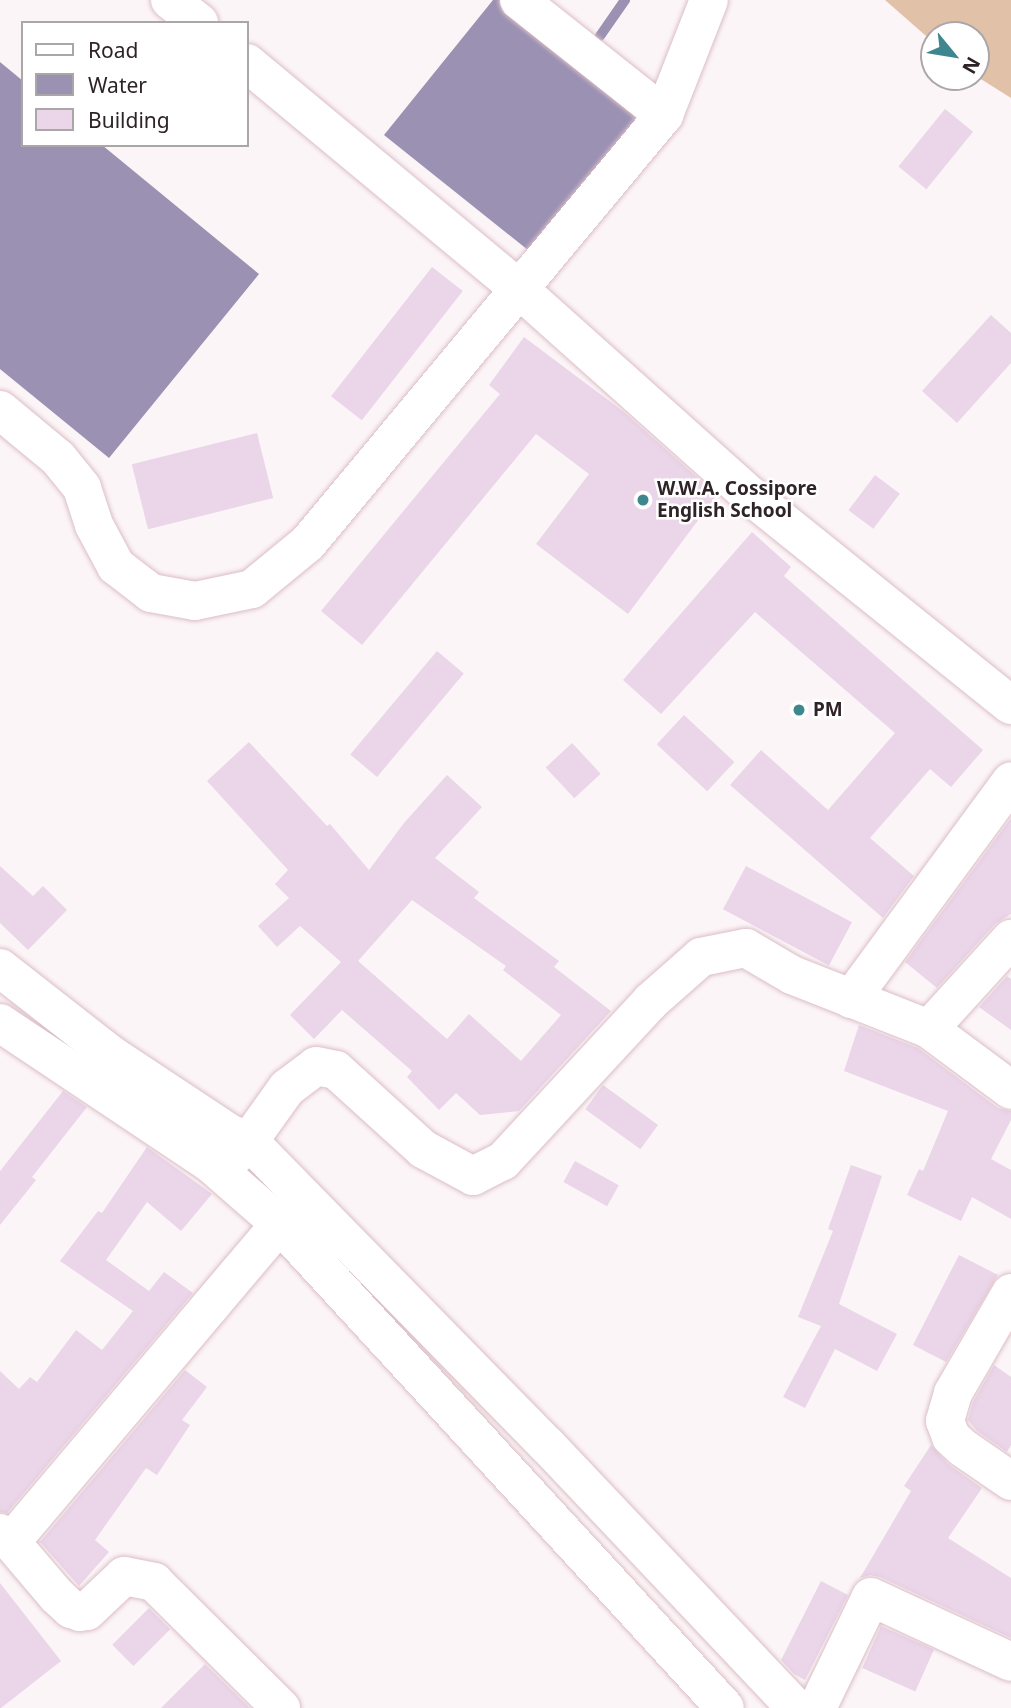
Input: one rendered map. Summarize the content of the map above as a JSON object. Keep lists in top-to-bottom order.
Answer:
{
  "places": ["W.W.A. Cossipore English School", "PM"],
  "legend": ["Road", "Water", "Building"],
  "north": "bottom right"
}
